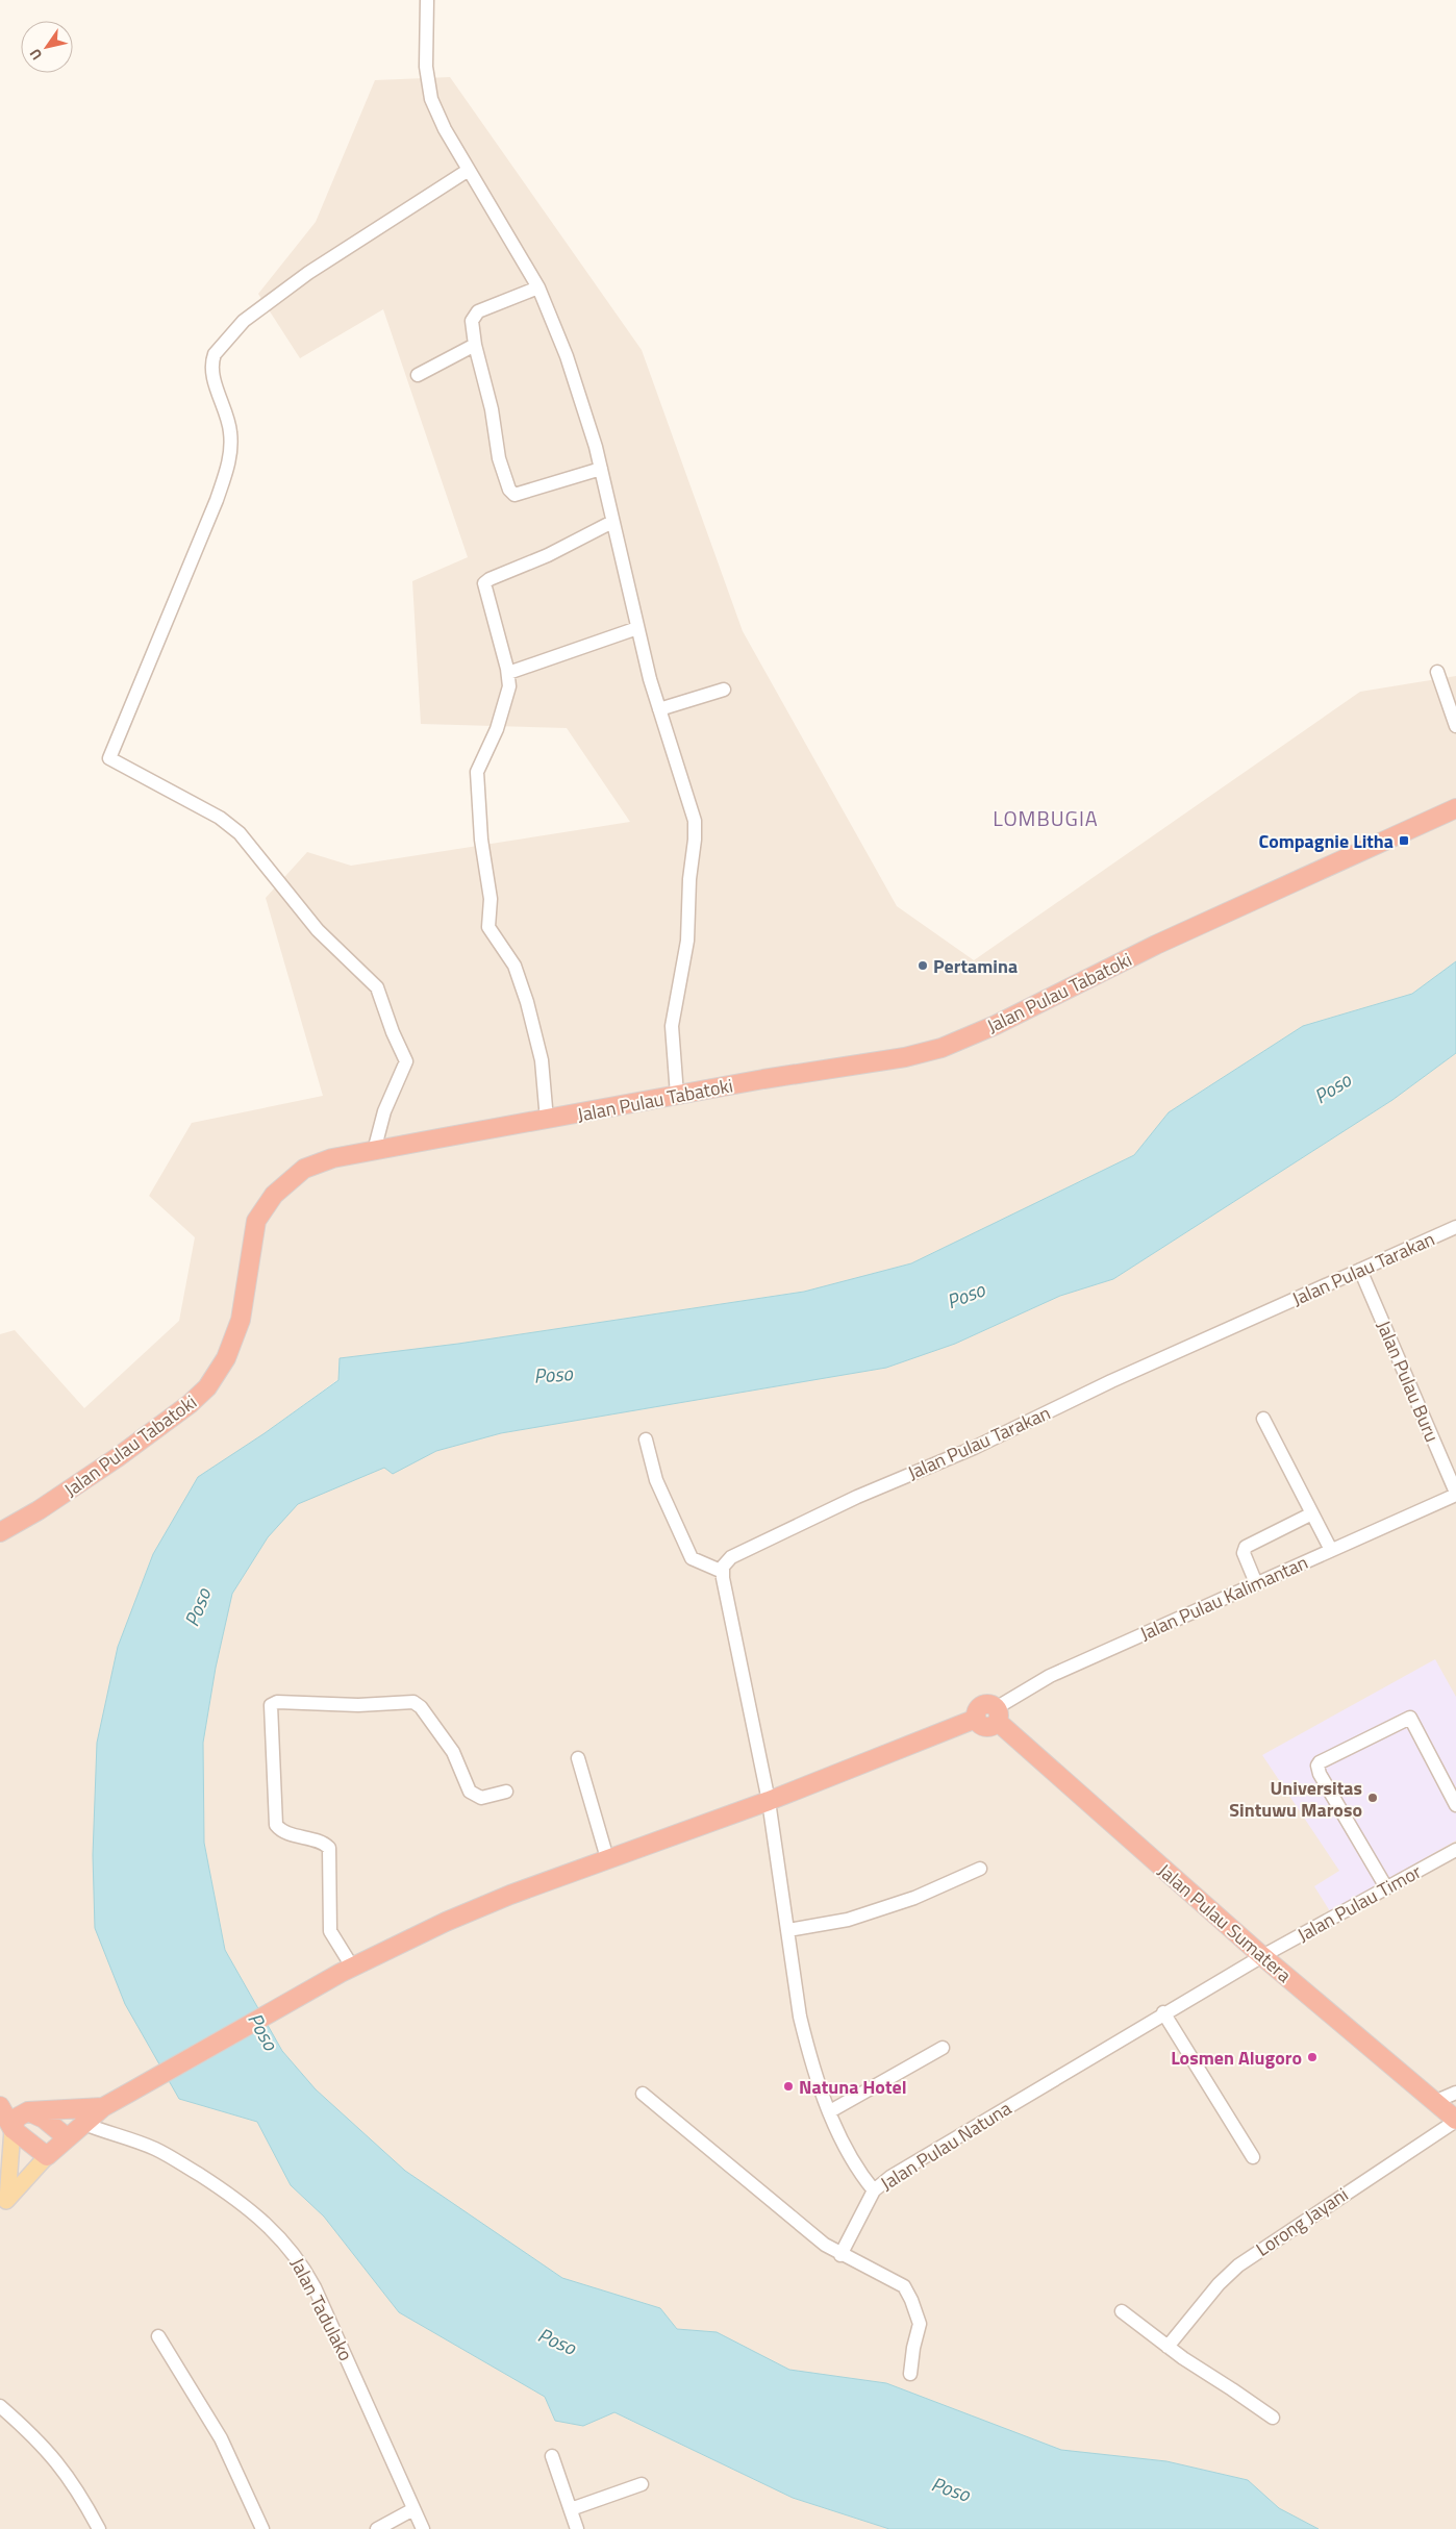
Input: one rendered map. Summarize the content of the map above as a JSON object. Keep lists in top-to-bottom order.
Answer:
{
  "streets": {
    "highway": ["Jalan Pulau Tabatoki", "Jalan Pulau Sumatera"],
    "street": [
      "Jalan Pulau Tarakan",
      "Jalan Pulau Buru",
      "Jalan Pulau Kalimantan",
      "Jalan Pulau Timor",
      "Jalan Pulau Natuna",
      "Lorong Jayani",
      "Jalan Tadulako"
    ]
  },
  "crossings": [
    ["Jalan Pulau Tarakan", "Jalan Pulau Buru"],
    ["Jalan Pulau Buru", "Jalan Pulau Kalimantan"],
    ["Jalan Pulau Kalimantan", "Jalan Pulau Sumatera"],
    ["Jalan Pulau Timor", "Jalan Pulau Sumatera"],
    ["Jalan Pulau Timor", "Jalan Pulau Natuna"],
    ["Jalan Pulau Sumatera", "Jalan Pulau Natuna"],
    ["Jalan Pulau Sumatera", "Lorong Jayani"]
  ],
  "districts": ["LOMBUGIA"],
  "water": ["Poso"],
  "places": {
    "transit": ["Compagnie Litha"],
    "other": [
      "Pertamina",
      "Universitas Sintuwu Maroso",
      "Losmen Alugoro",
      "Natuna Hotel"
    ]
  },
  "north": "bottom left"
}
